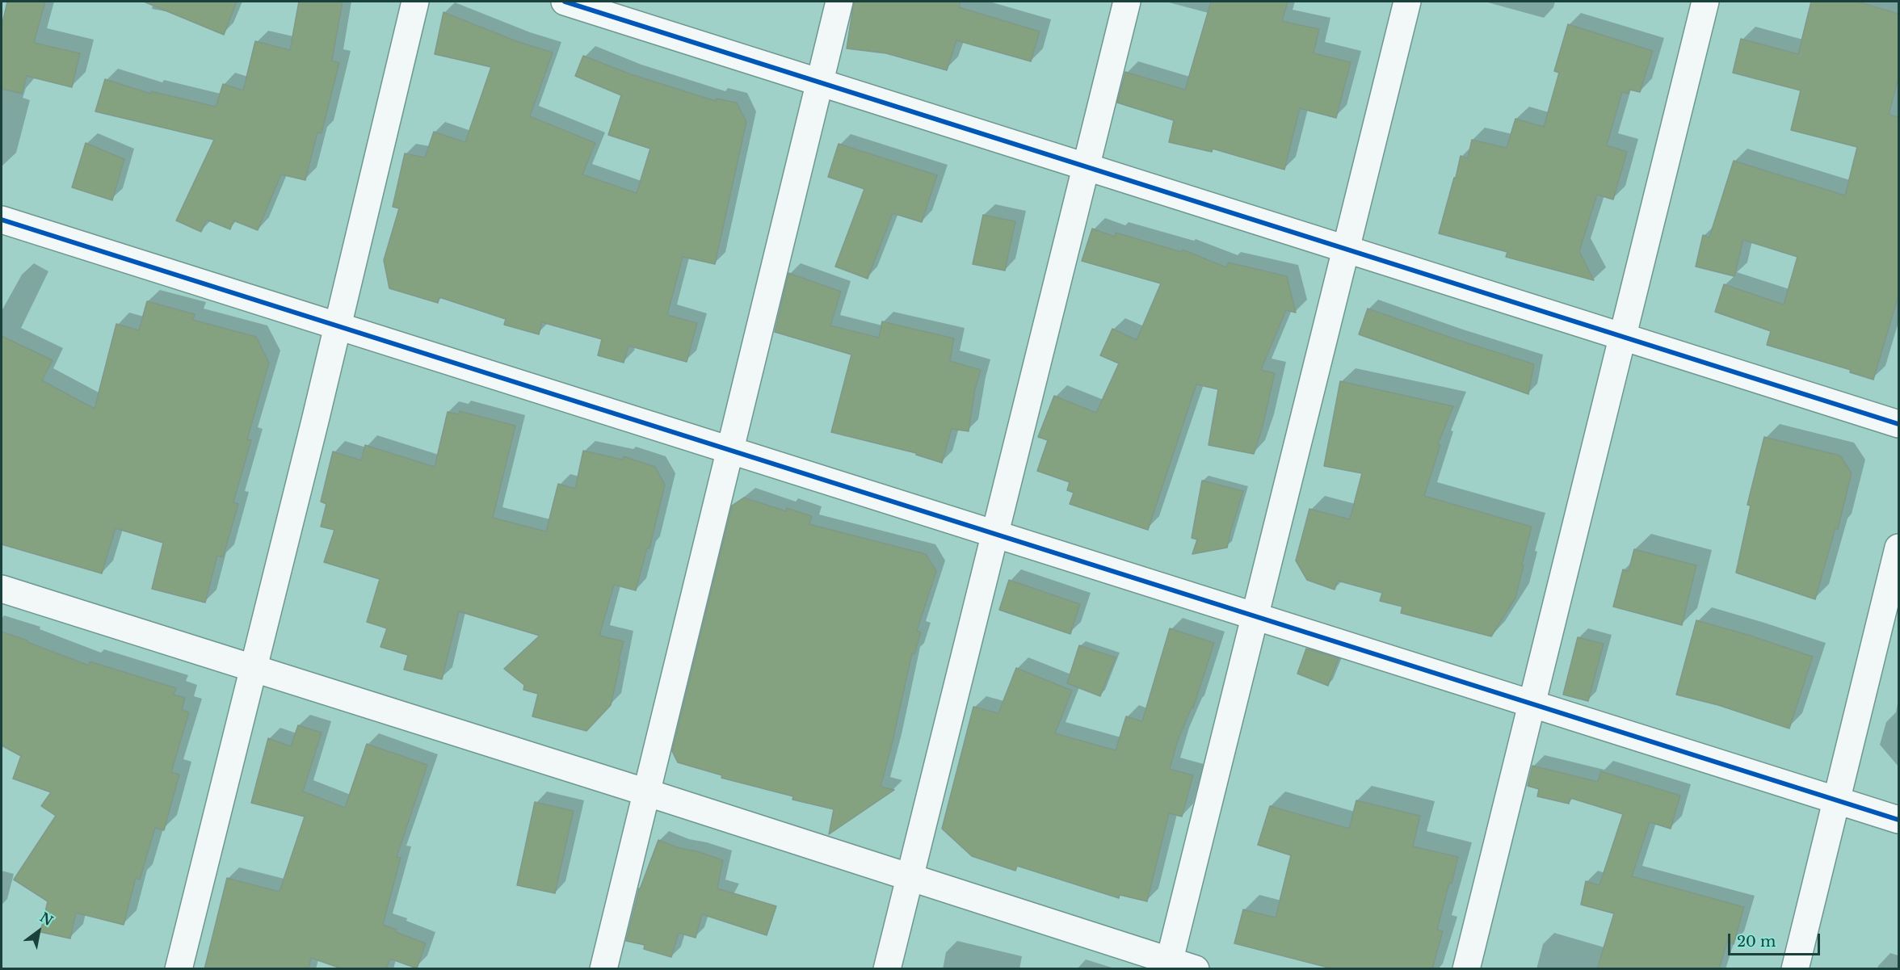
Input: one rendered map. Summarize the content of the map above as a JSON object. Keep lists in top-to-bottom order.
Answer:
{
  "scale_bar": "20 m",
  "north": "top right"
}
